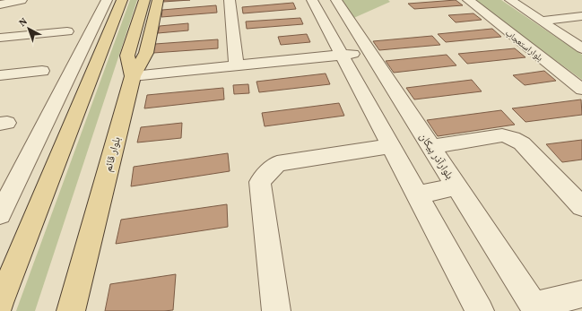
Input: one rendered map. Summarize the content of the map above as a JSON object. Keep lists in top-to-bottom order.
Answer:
{
  "streets": {
    "main road": ["بلوار قائم"],
    "street": ["بلواراستعجاب", "بلوارآذر پیکان"]
  },
  "north": "top left"
}
